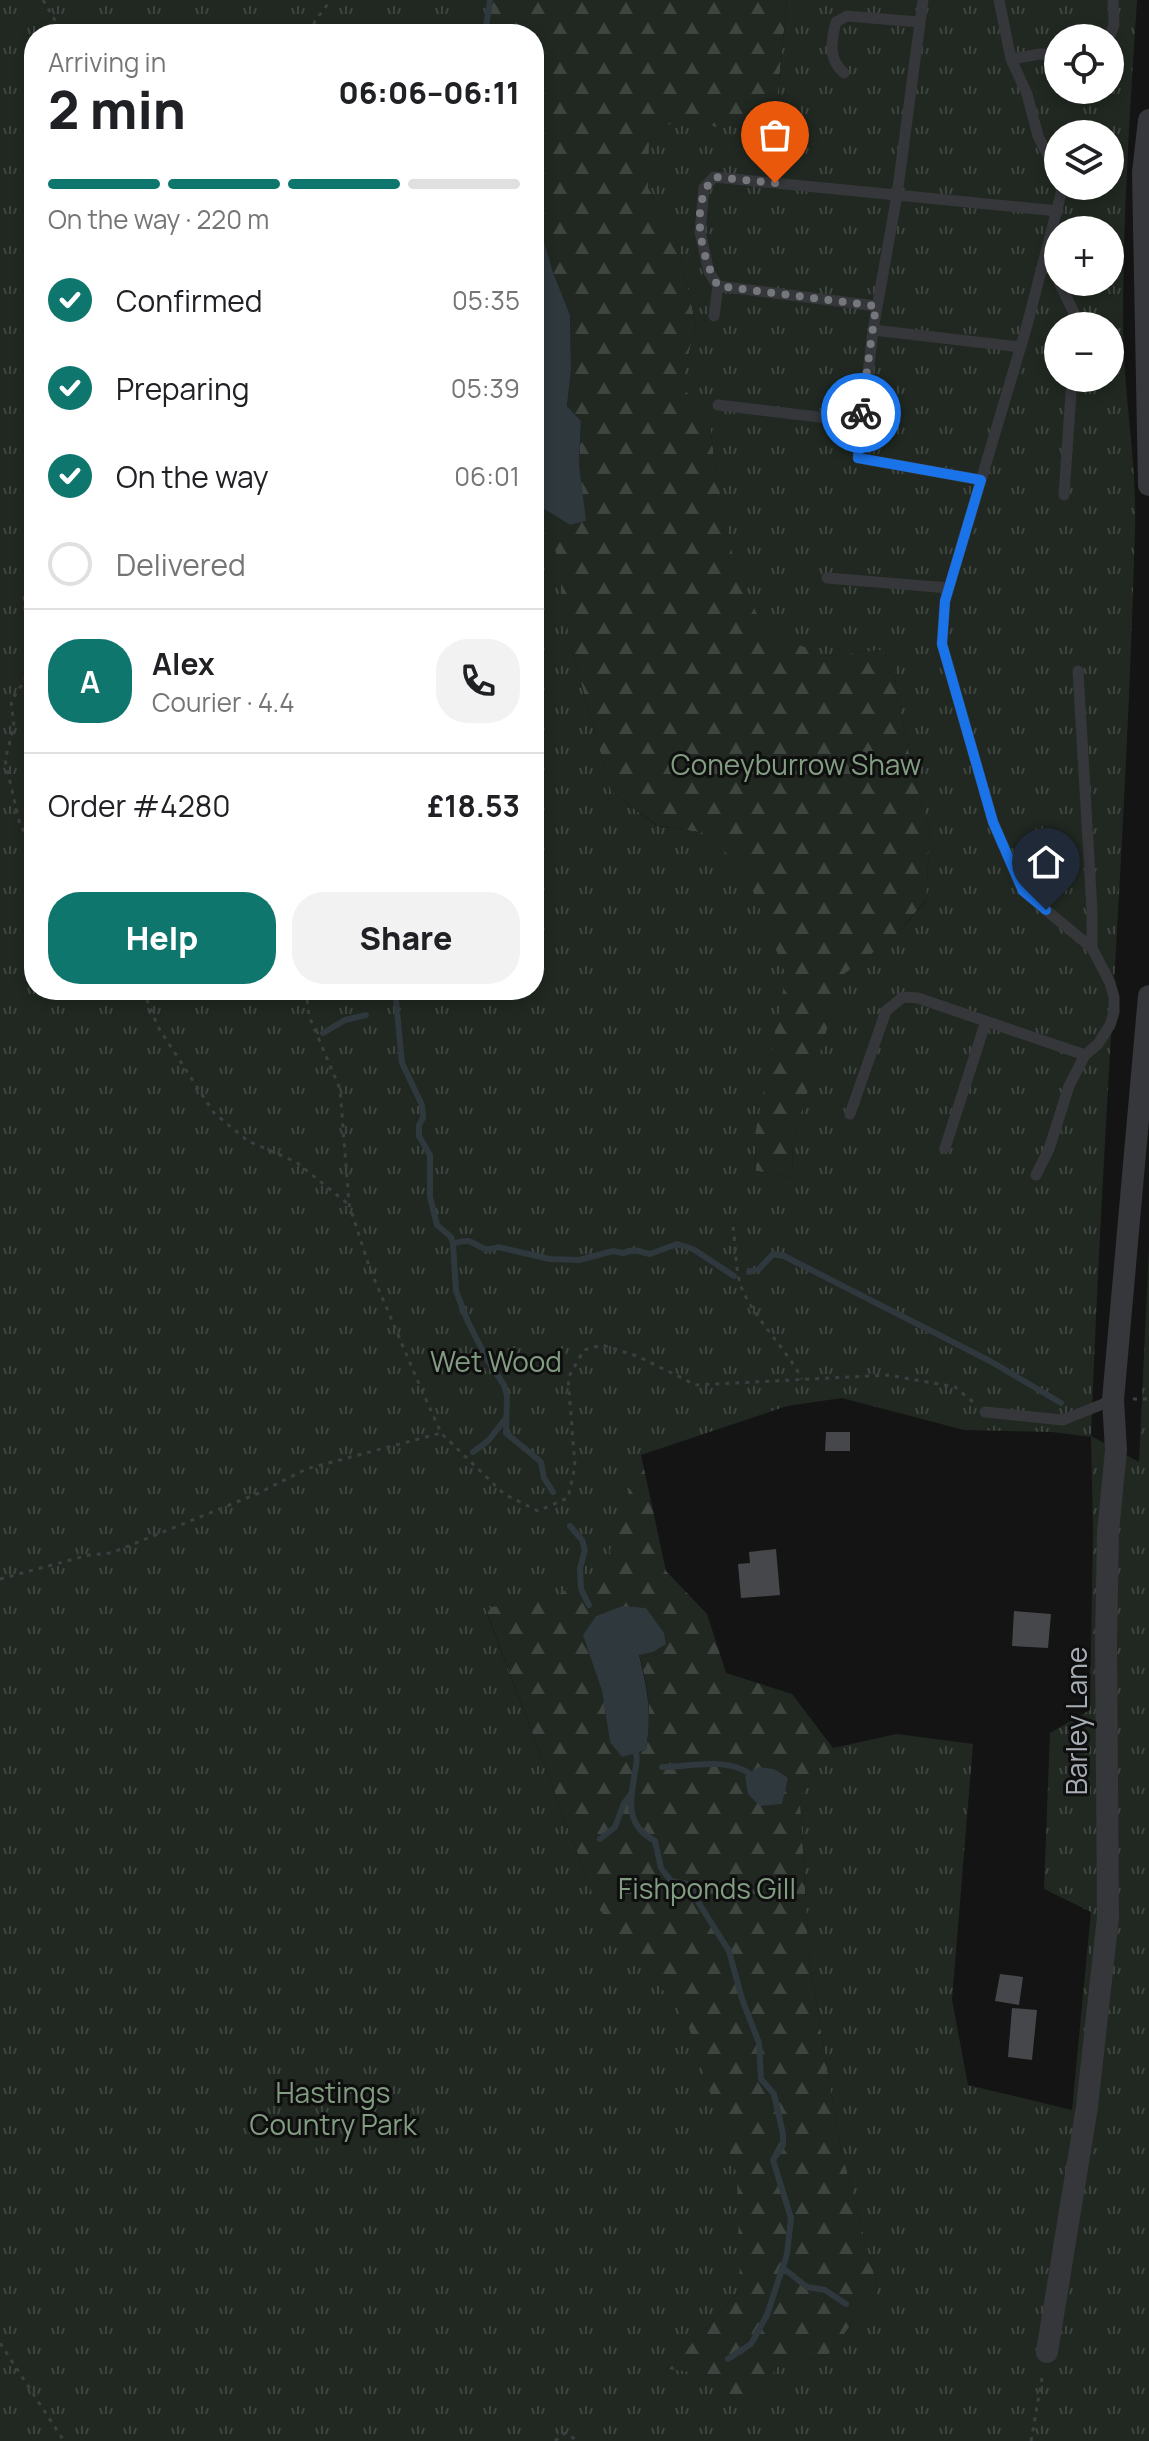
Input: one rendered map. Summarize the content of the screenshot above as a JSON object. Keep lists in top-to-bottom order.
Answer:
{
  "streets": {
    "street": ["Barley Lane"]
  },
  "parks": [
    "Coneyburrow Shaw",
    "Wet Wood",
    "Fishponds Gill",
    "Hastings Country Park"
  ],
  "page": {
    "map_buttons": ["+", "−"],
    "heading": ["2 min", "Arriving in", "06:06–06:11"],
    "panel": [
      "Alex",
      "Courier · 4.4",
      "Order #4280",
      "£18.53"
    ],
    "bar": "On the way · 220 m",
    "list": [
      ["Confirmed", "05:35"],
      ["Preparing", "05:39"],
      ["On the way", "06:01"],
      "Delivered"
    ],
    "round": "A",
    "buttons": ["Help", "Share"]
  }
}
